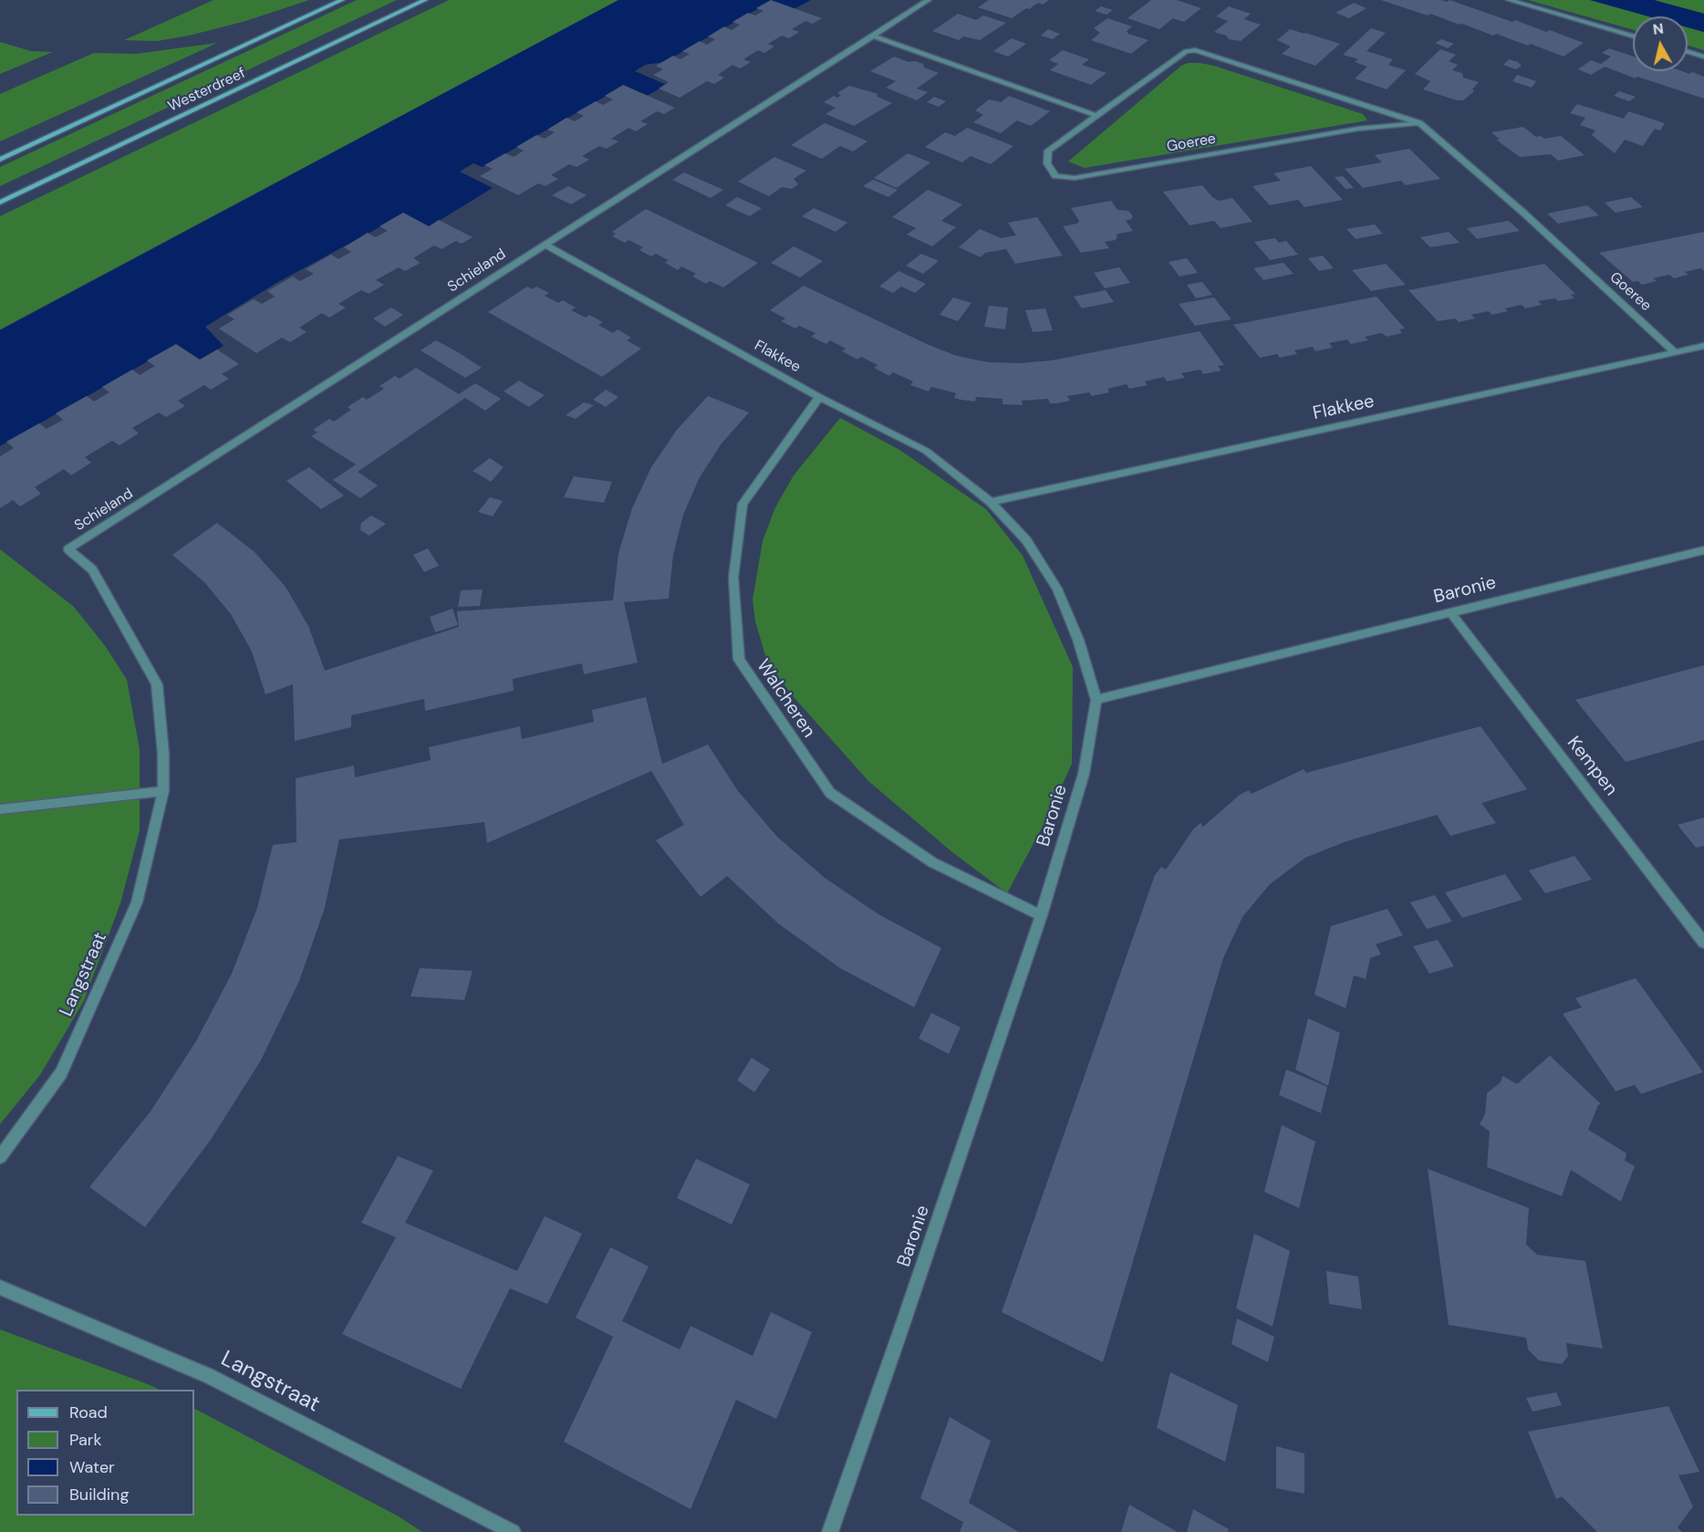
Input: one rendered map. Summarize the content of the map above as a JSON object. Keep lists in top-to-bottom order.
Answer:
{
  "streets": {
    "main road": ["Westerdreef"],
    "street": [
      "Goeree",
      "Schieland",
      "Flakkee",
      "Baronie",
      "Walcheren",
      "Kempen",
      "Langstraat"
    ]
  },
  "crossings": [
    ["Goeree", "Flakkee"],
    ["Schieland", "Flakkee"],
    ["Schieland", "Langstraat"],
    ["Flakkee", "Baronie"],
    ["Flakkee", "Walcheren"],
    ["Baronie", "Walcheren"],
    ["Baronie", "Kempen"]
  ],
  "legend": [
    "Road",
    "Park",
    "Water",
    "Building"
  ],
  "north": "top"
}
